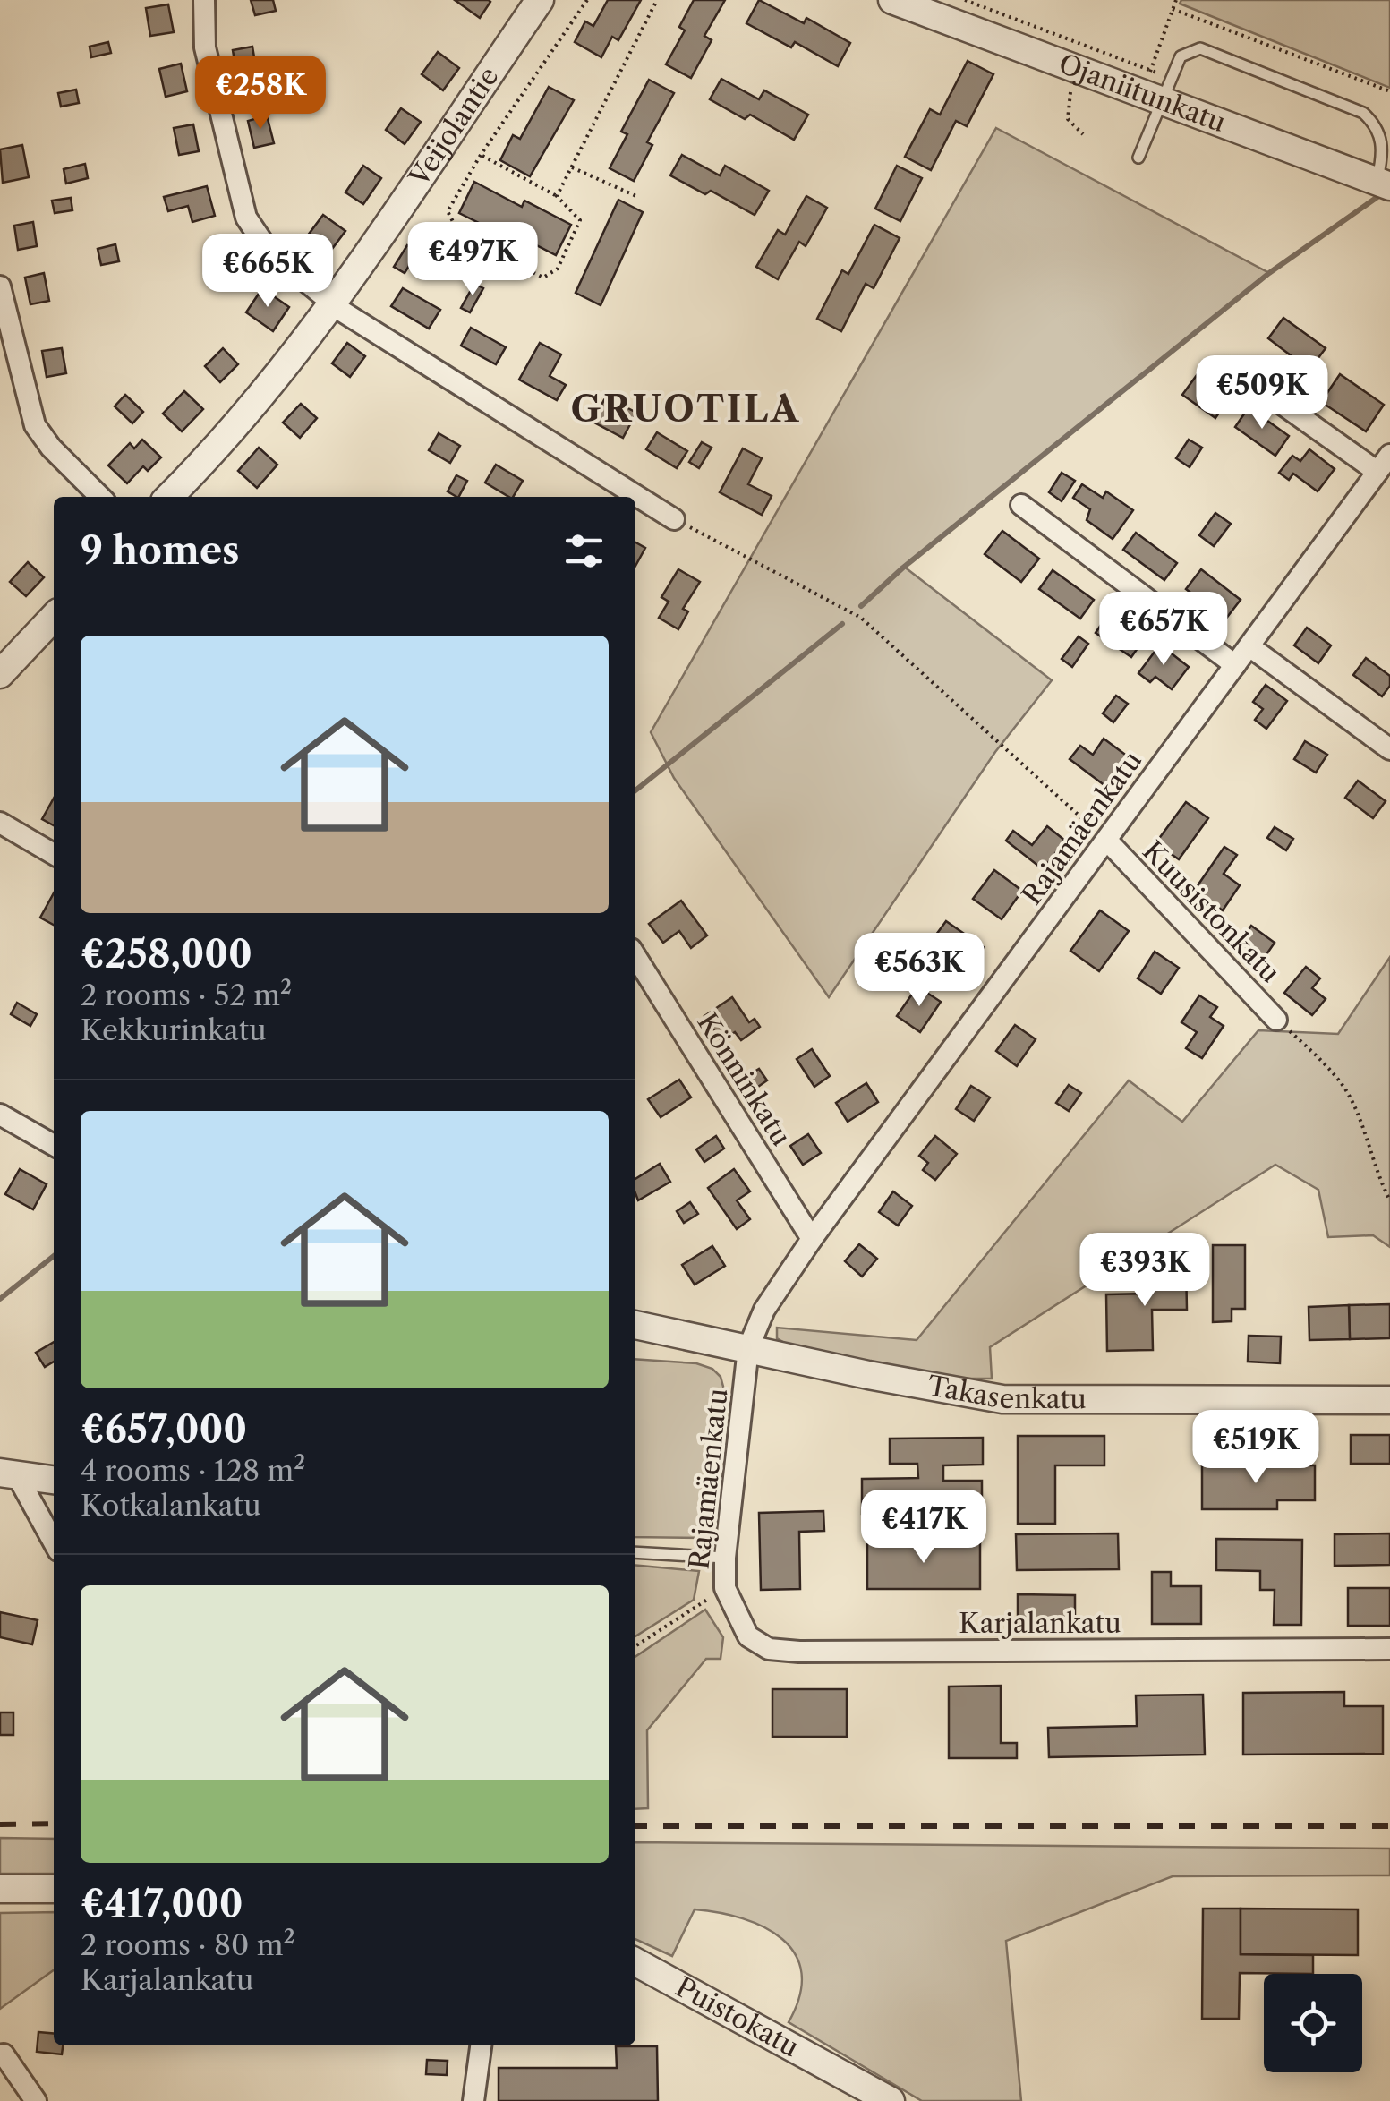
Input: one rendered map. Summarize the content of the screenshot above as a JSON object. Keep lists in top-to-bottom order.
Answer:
{
  "streets": {
    "street": [
      "Ojaniitunkatu",
      "Veijolantie",
      "Rajamäenkatu",
      "Kuusistonkatu",
      "Könninkatu",
      "Takasenkatu",
      "Karjalankatu",
      "Puistokatu"
    ]
  },
  "crossings": [
    ["Rajamäenkatu", "Kuusistonkatu"],
    ["Rajamäenkatu", "Könninkatu"],
    ["Rajamäenkatu", "Takasenkatu"],
    ["Rajamäenkatu", "Karjalankatu"]
  ],
  "districts": ["GRUOTILA"],
  "page": {
    "price": [
      "€258K",
      "€497K",
      "€665K",
      "€509K",
      "€657K",
      "€563K",
      "€393K",
      "€519K",
      "€417K"
    ],
    "heading": "9 homes",
    "list": [
      {
        "name": "€258,000",
        "note": "2 rooms · 52 m² · Kekkurinkatu"
      },
      {
        "name": "€657,000",
        "note": "4 rooms · 128 m² · Kotkalankatu"
      },
      {
        "name": "€417,000",
        "note": "2 rooms · 80 m² · Karjalankatu"
      }
    ]
  }
}
